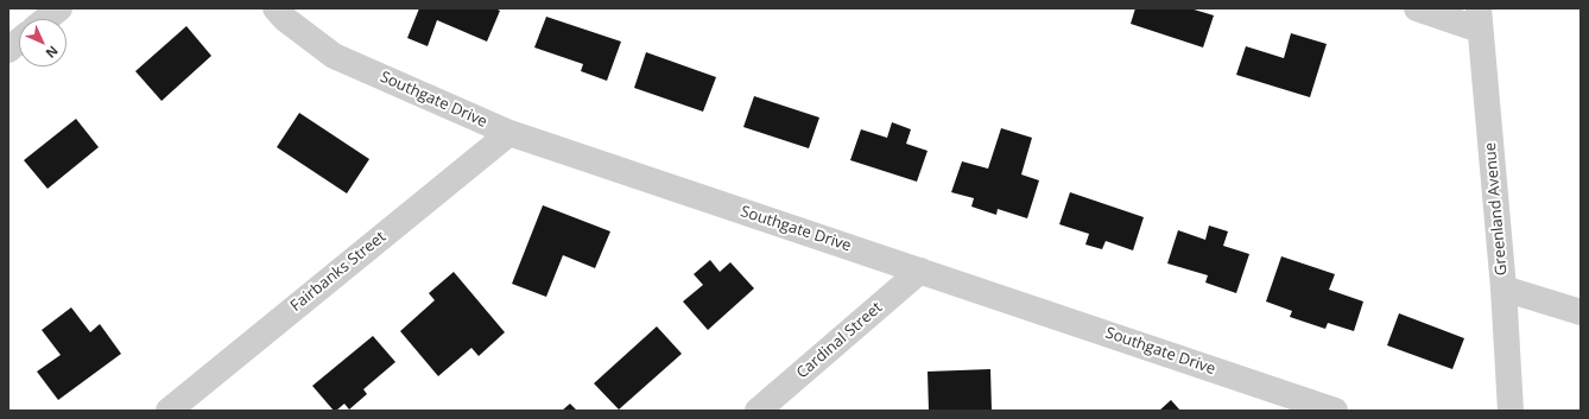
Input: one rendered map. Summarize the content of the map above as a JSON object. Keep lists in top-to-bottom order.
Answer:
{
  "streets": {
    "street": [
      "Southgate Drive",
      "Greenland Avenue",
      "Fairbanks Street",
      "Cardinal Street"
    ]
  },
  "crossings": [
    ["Southgate Drive", "Fairbanks Street"],
    ["Southgate Drive", "Cardinal Street"]
  ],
  "north": "bottom right"
}
